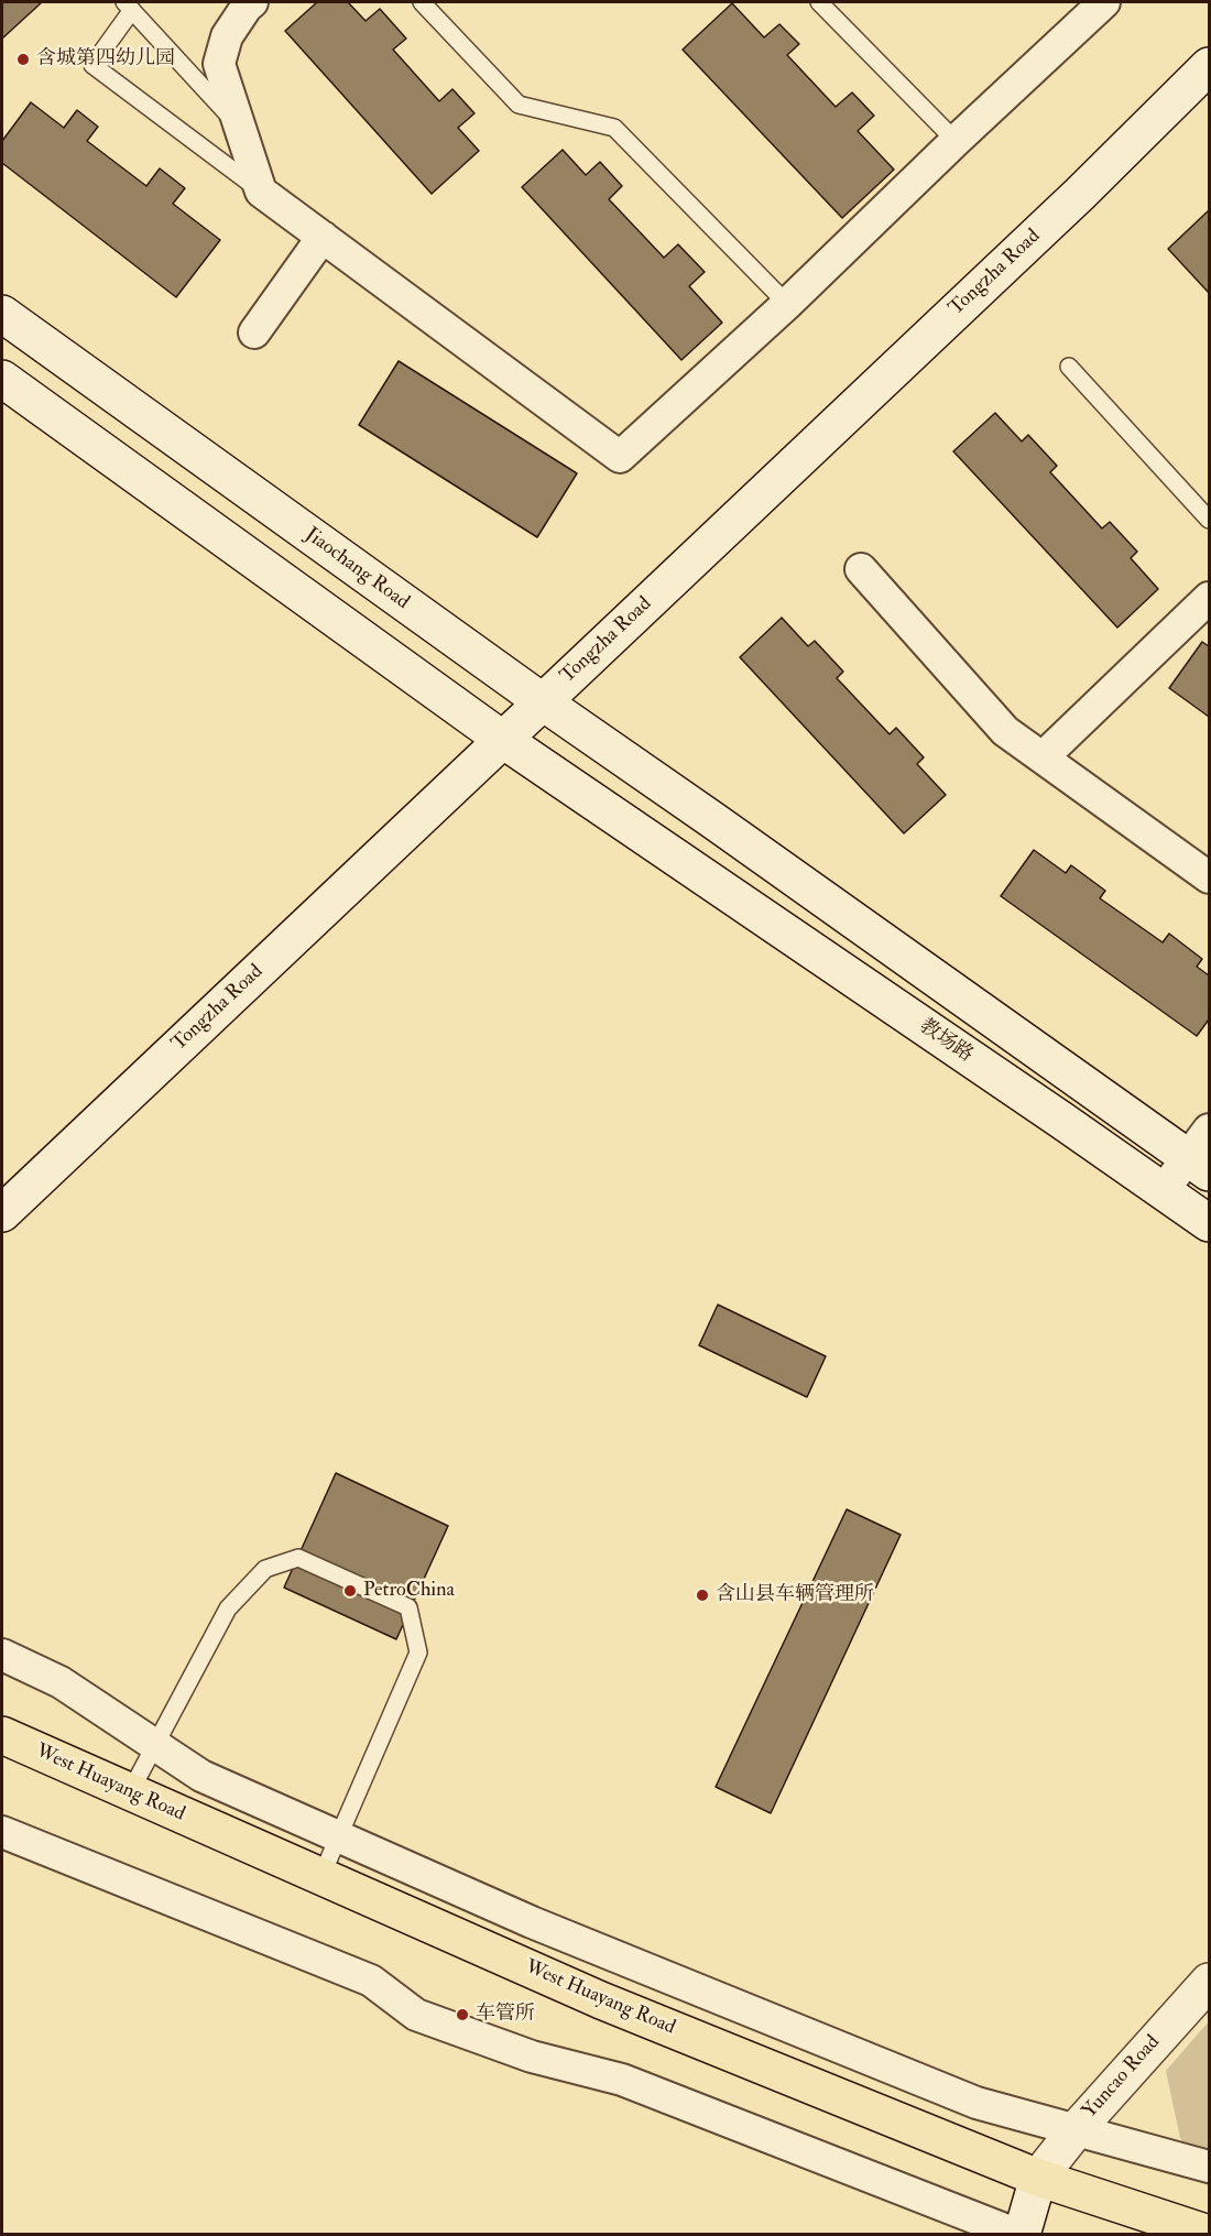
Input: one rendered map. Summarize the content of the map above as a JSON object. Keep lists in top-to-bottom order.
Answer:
{
  "streets": {
    "main road": [
      "Tongzha Road",
      "Jiaochang Road",
      "West Huayang Road",
      "Yuncao Road"
    ]
  },
  "crossings": [
    ["Tongzha Road", "Jiaochang Road"],
    ["West Huayang Road", "Yuncao Road"]
  ],
  "places": [
    "含城第四幼儿园",
    "PetroChina",
    "含山县车辆管理所",
    "车管所"
  ]
}
